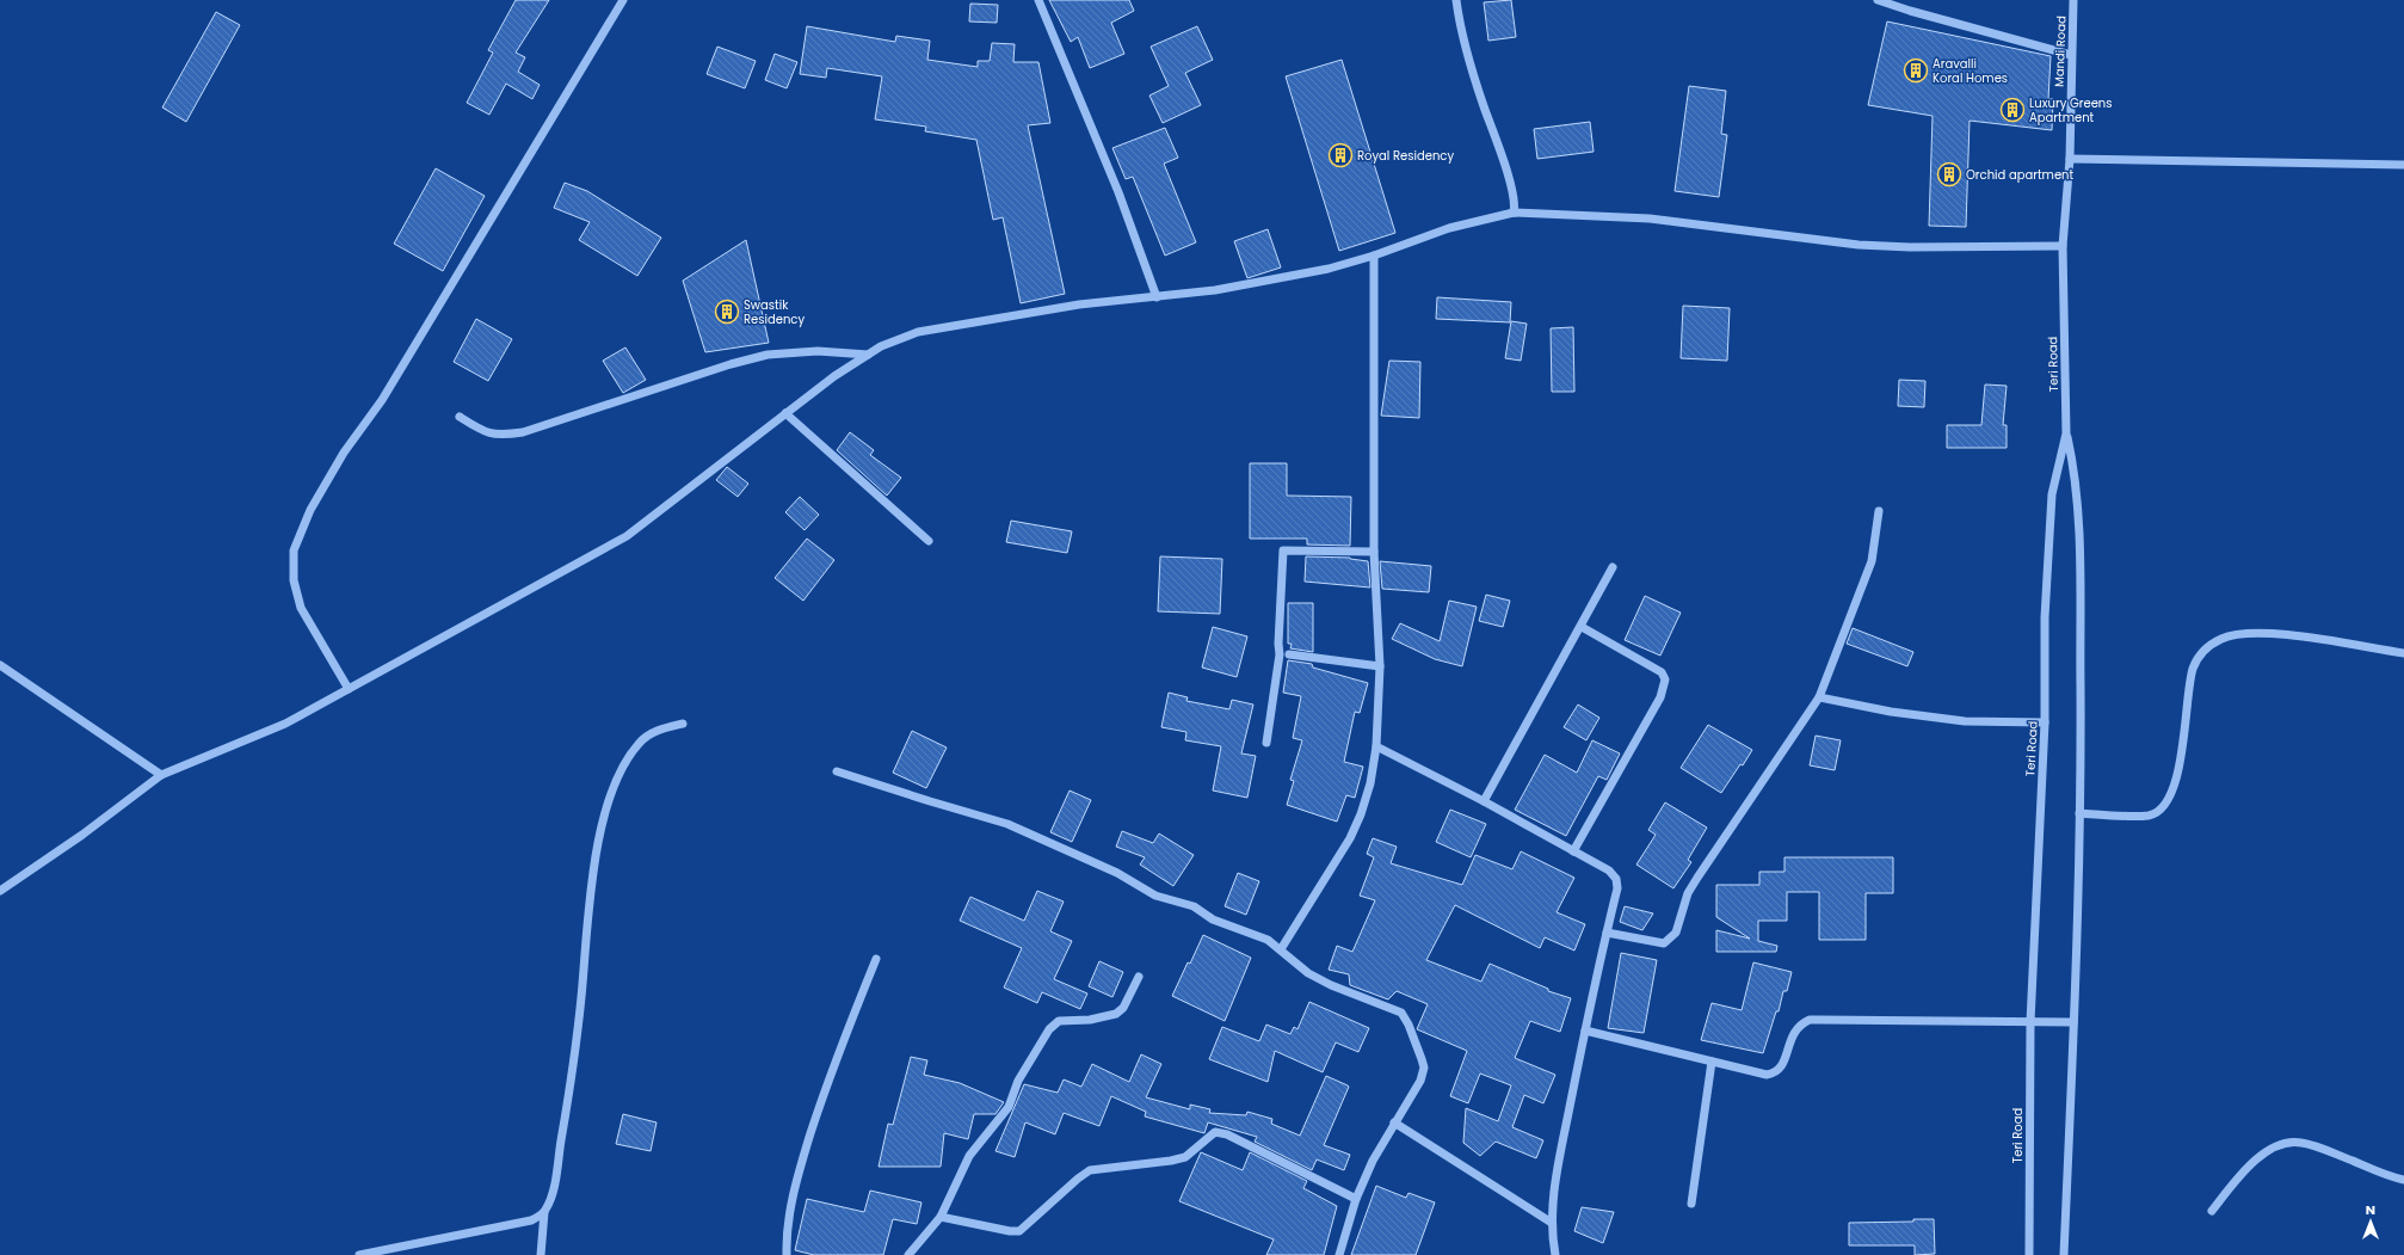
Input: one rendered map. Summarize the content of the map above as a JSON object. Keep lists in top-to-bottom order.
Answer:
{
  "streets": {
    "street": ["Mandi Road", "Teri Road"]
  },
  "crossings": [
    ["Mandi Road", "Teri Road"]
  ],
  "places": {
    "building": [
      "Aravalli Koral Homes",
      "Luxury Greens Apartment",
      "Royal Residency",
      "Orchid apartment",
      "Swastik Residency"
    ]
  },
  "north": "top"
}
